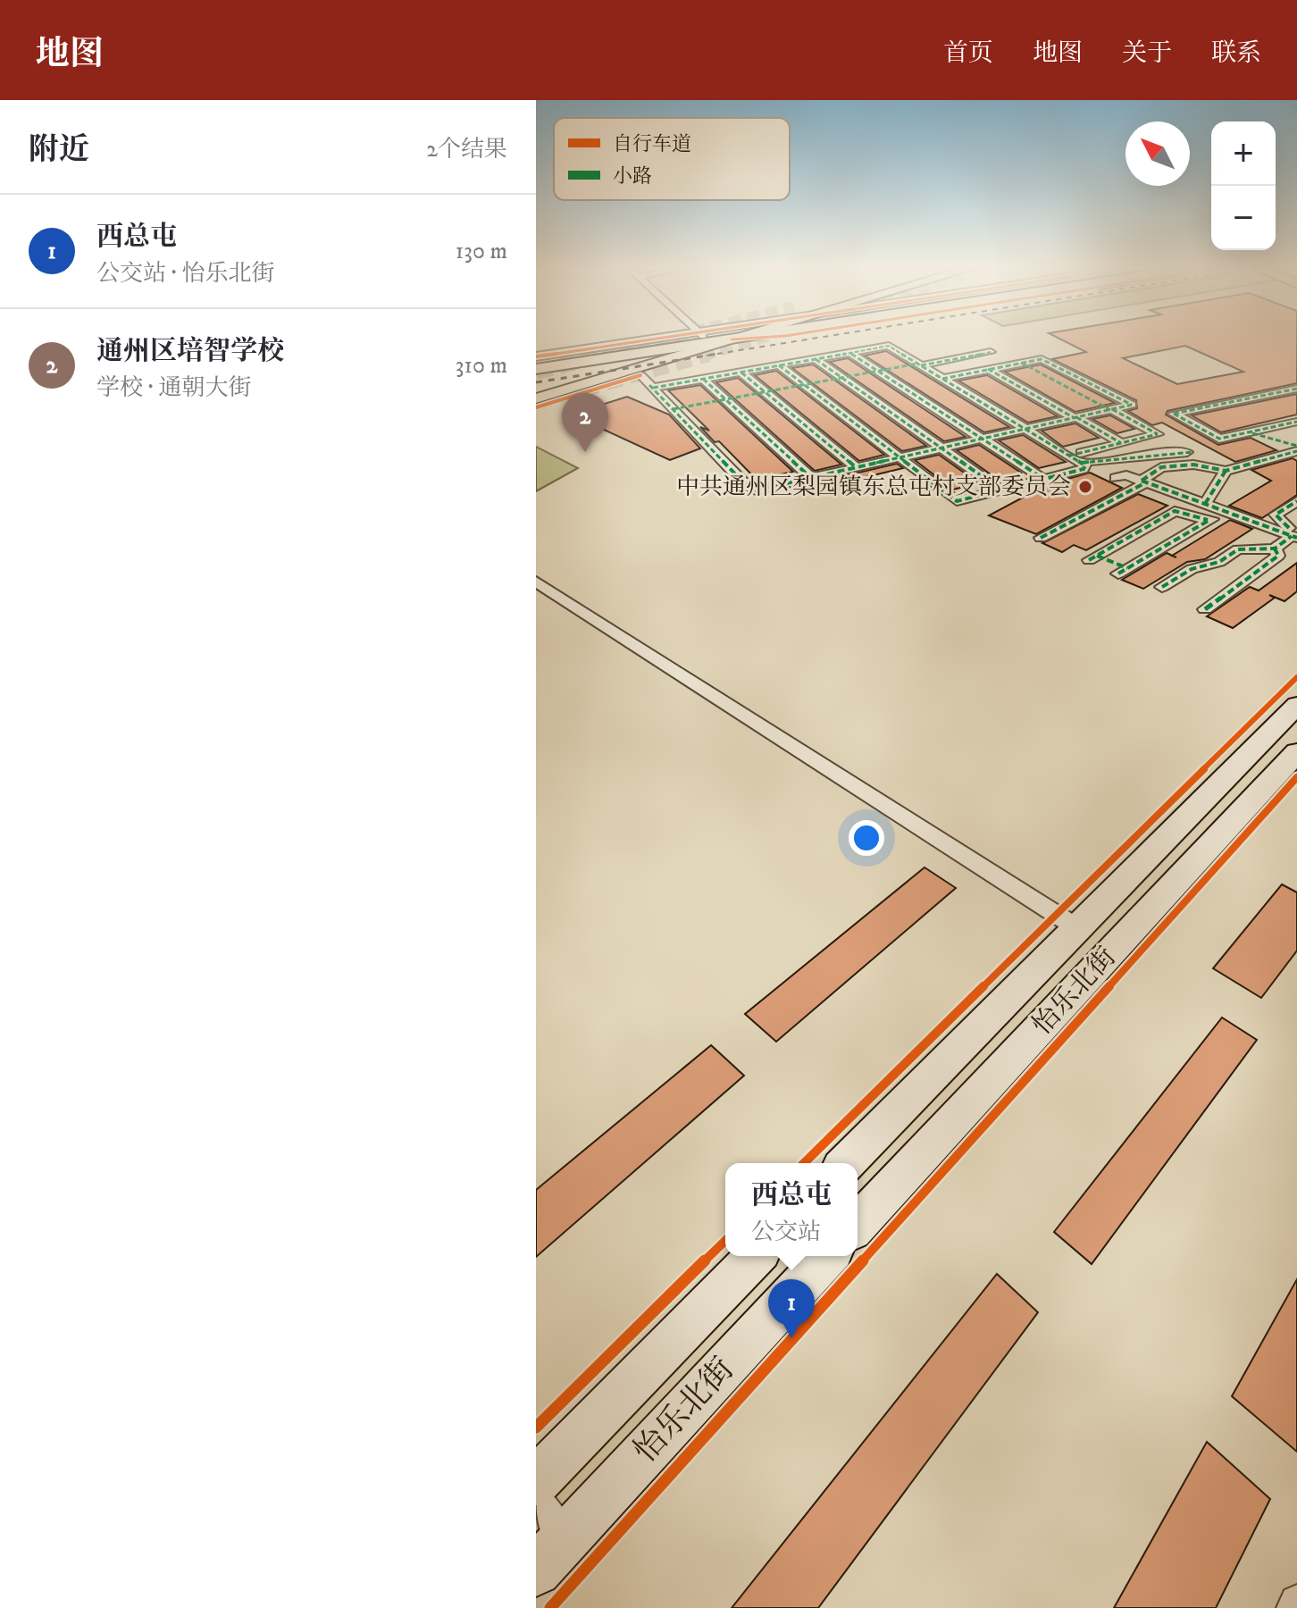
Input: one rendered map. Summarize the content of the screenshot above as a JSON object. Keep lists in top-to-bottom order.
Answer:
{
  "streets": {
    "main road": ["怡乐北街"]
  },
  "places": ["中共通州区梨园镇东总屯村支部委员会"],
  "legend": ["自行车道", "小路"],
  "north": "top left",
  "page": {
    "header": "地图",
    "nav": [
      "首页",
      "地图",
      "关于",
      "联系"
    ],
    "heading": ["附近", "2个结果"],
    "map_buttons": ["+", "−"],
    "list": [
      {
        "mark": "1",
        "name": "西总屯",
        "note": "公交站 · 怡乐北街",
        "value": "130 m"
      },
      {
        "mark": "2",
        "name": "通州区培智学校",
        "note": "学校 · 通朝大街",
        "value": "310 m"
      }
    ],
    "pins": ["2", "1"],
    "popup": ["西总屯", "公交站"]
  }
}
